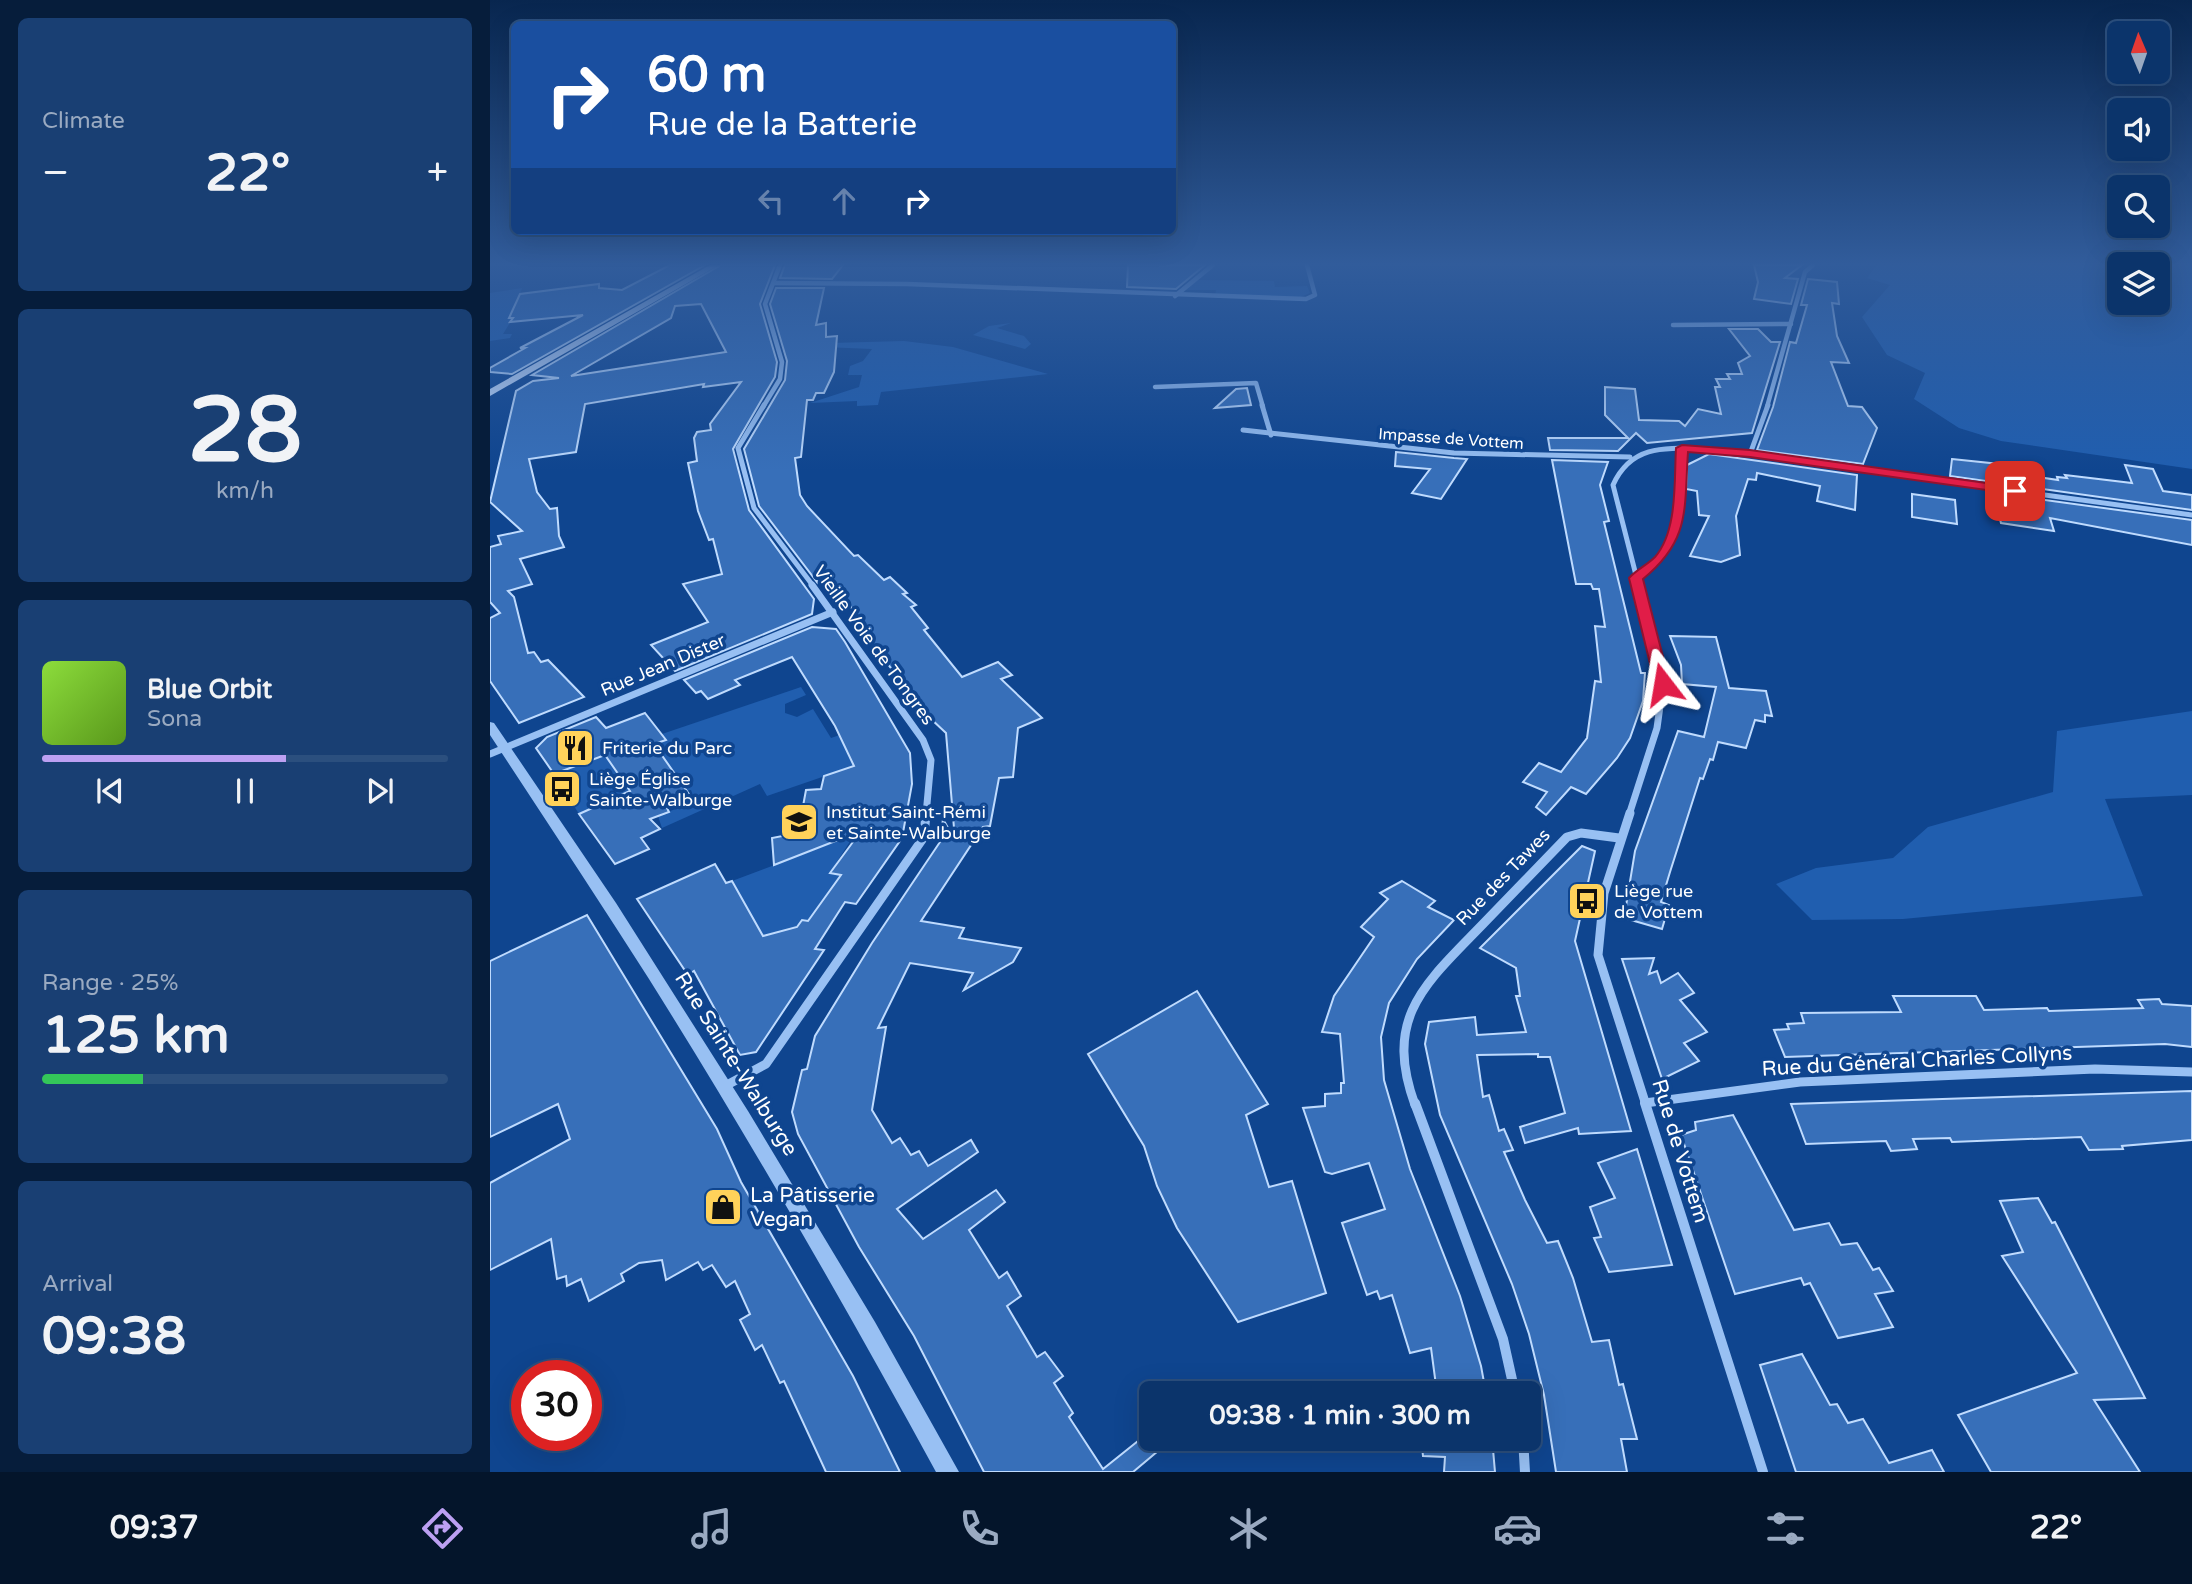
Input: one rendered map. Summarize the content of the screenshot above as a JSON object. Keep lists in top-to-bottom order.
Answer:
{
  "streets": {
    "street": [
      "Impasse de Vottem",
      "Vieille Voie de Tongres",
      "Rue Jean Dister",
      "Rue des Tawes",
      "Rue du Général Charles Collyns",
      "Rue Sainte-Walburge",
      "Rue de Vottem"
    ]
  },
  "crossings": [
    ["Vieille Voie de Tongres", "Rue Jean Dister"],
    ["Vieille Voie de Tongres", "Rue Sainte-Walburge"],
    ["Rue Jean Dister", "Rue Sainte-Walburge"],
    ["Rue des Tawes", "Rue de Vottem"],
    ["Rue du Général Charles Collyns", "Rue de Vottem"]
  ],
  "places": {
    "restaurant": ["Friterie du Parc"],
    "bus stop": ["Liège Église Sainte-Walburge", "Liège rue de Vottem"],
    "school or university": ["Institut Saint-Rémi et Sainte-Walburge"],
    "shop": ["La Pâtisserie Vegan"]
  },
  "north": "top",
  "page": {
    "tile": [
      "Climate",
      ["28", "km/h"],
      ["Range · 25%", "125 km"],
      ["Arrival", "09:38"]
    ],
    "turn": ["60 m", "Rue de la Batterie"],
    "heat": ["−", "22°", "+"],
    "song": ["Blue Orbit", "Sona"],
    "limit": "30",
    "trip": "09:38 · 1 min · 300 m",
    "tabs": ["09:37", "22°"]
  }
}
